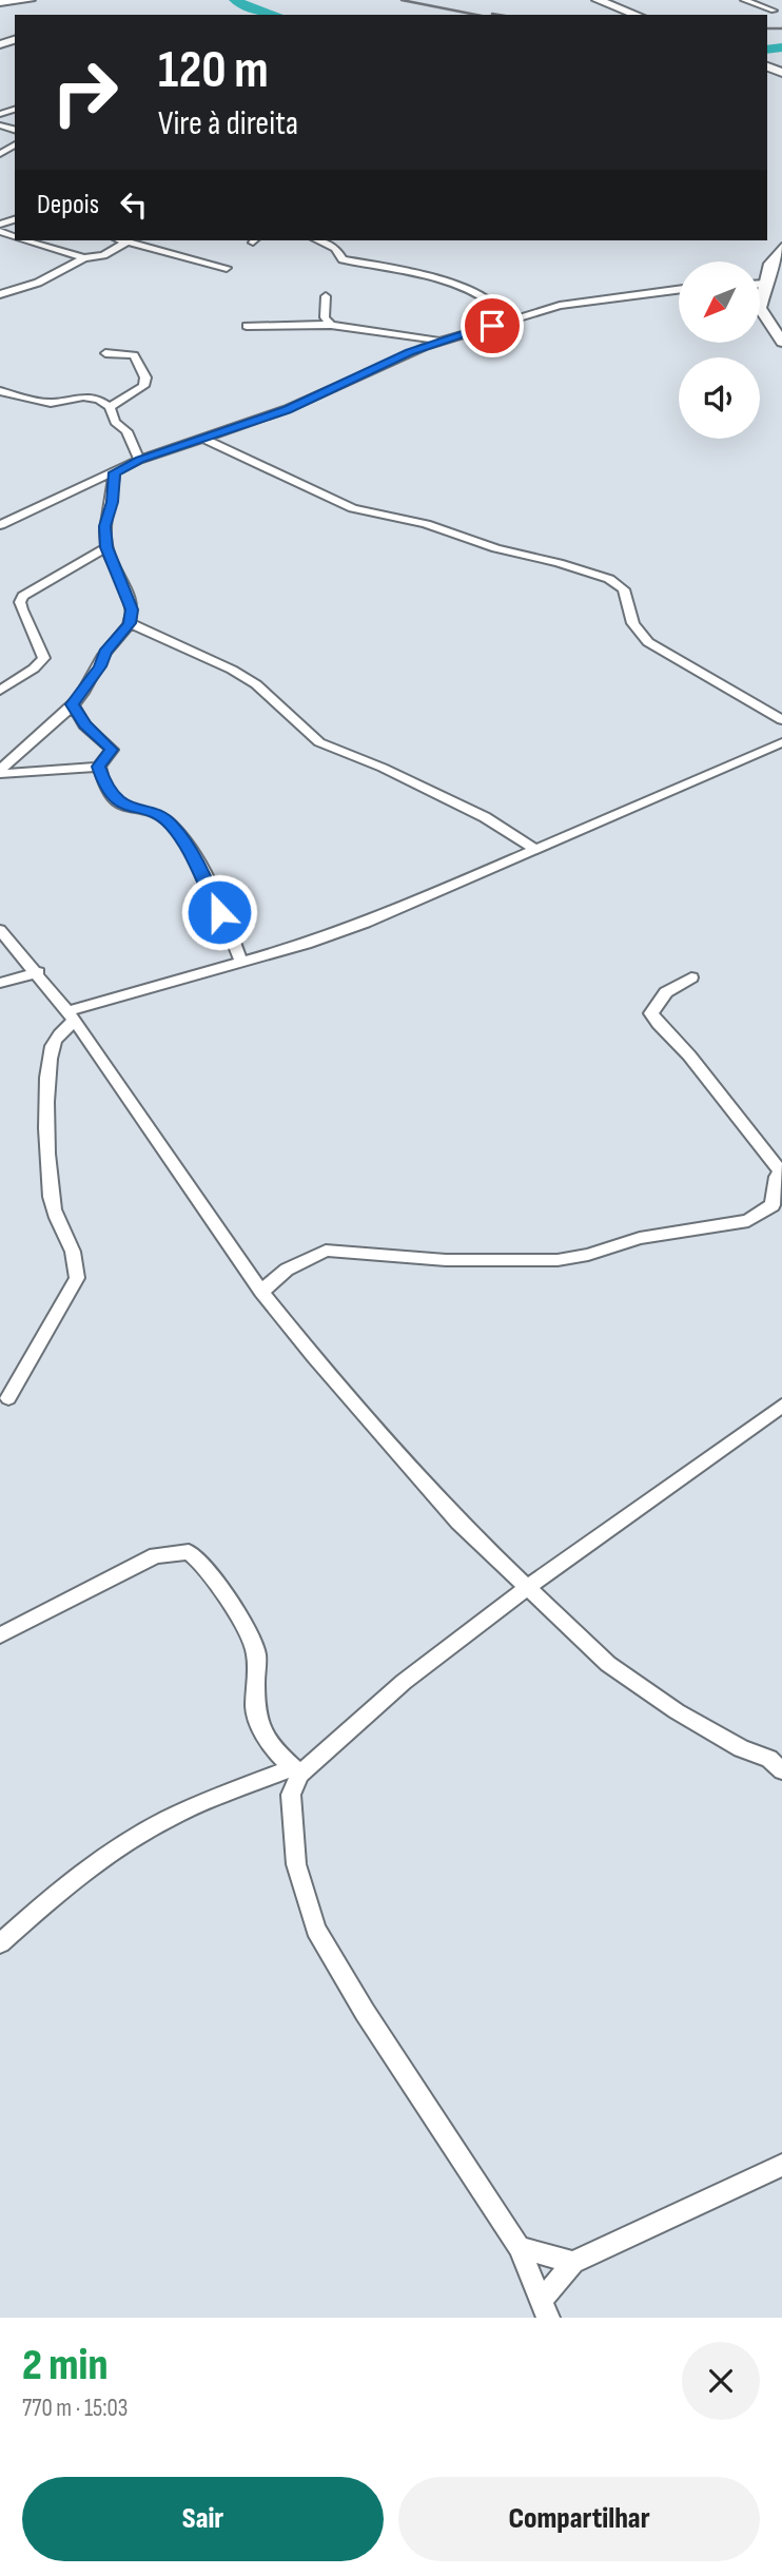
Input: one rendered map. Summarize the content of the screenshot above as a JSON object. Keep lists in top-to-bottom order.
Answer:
{
  "north": "bottom left",
  "page": {
    "turn": ["120 m", "Vire à direita"],
    "then": "Depois",
    "heading": ["2 min", "770 m · 15:03"],
    "buttons": ["Sair", "Compartilhar"]
  }
}
